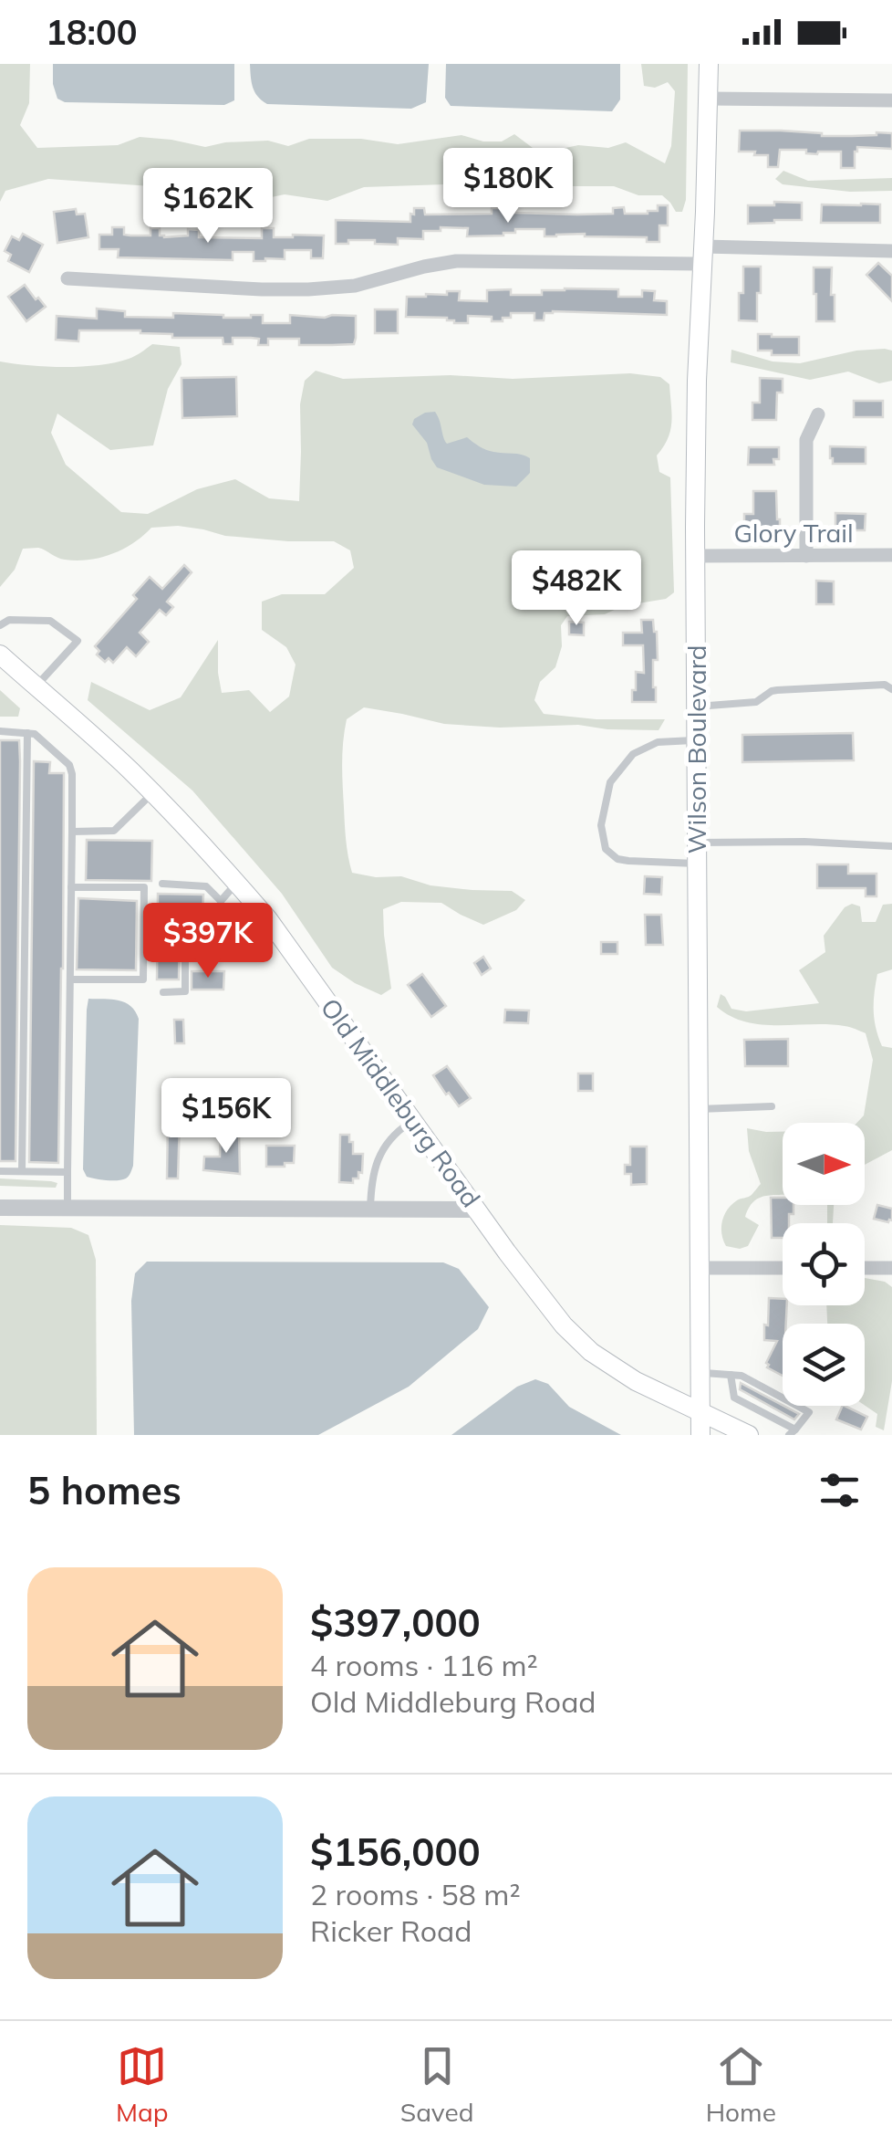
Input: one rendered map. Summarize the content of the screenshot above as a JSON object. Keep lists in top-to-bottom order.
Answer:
{
  "streets": {
    "main road": ["Wilson Boulevard", "Old Middleburg Road"],
    "street": ["Glory Trail"]
  },
  "crossings": [
    ["Glory Trail", "Wilson Boulevard"],
    ["Wilson Boulevard", "Old Middleburg Road"]
  ],
  "north": "right",
  "page": {
    "status": "18:00",
    "price": [
      "$180K",
      "$162K",
      "$482K",
      "$397K",
      "$156K"
    ],
    "heading": "5 homes",
    "list": [
      {
        "name": "$397,000",
        "note": "4 rooms · 116 m² · Old Middleburg Road"
      },
      {
        "name": "$156,000",
        "note": "2 rooms · 58 m² · Ricker Road"
      }
    ],
    "tabs": ["Map", "Saved", "Home"]
  }
}
